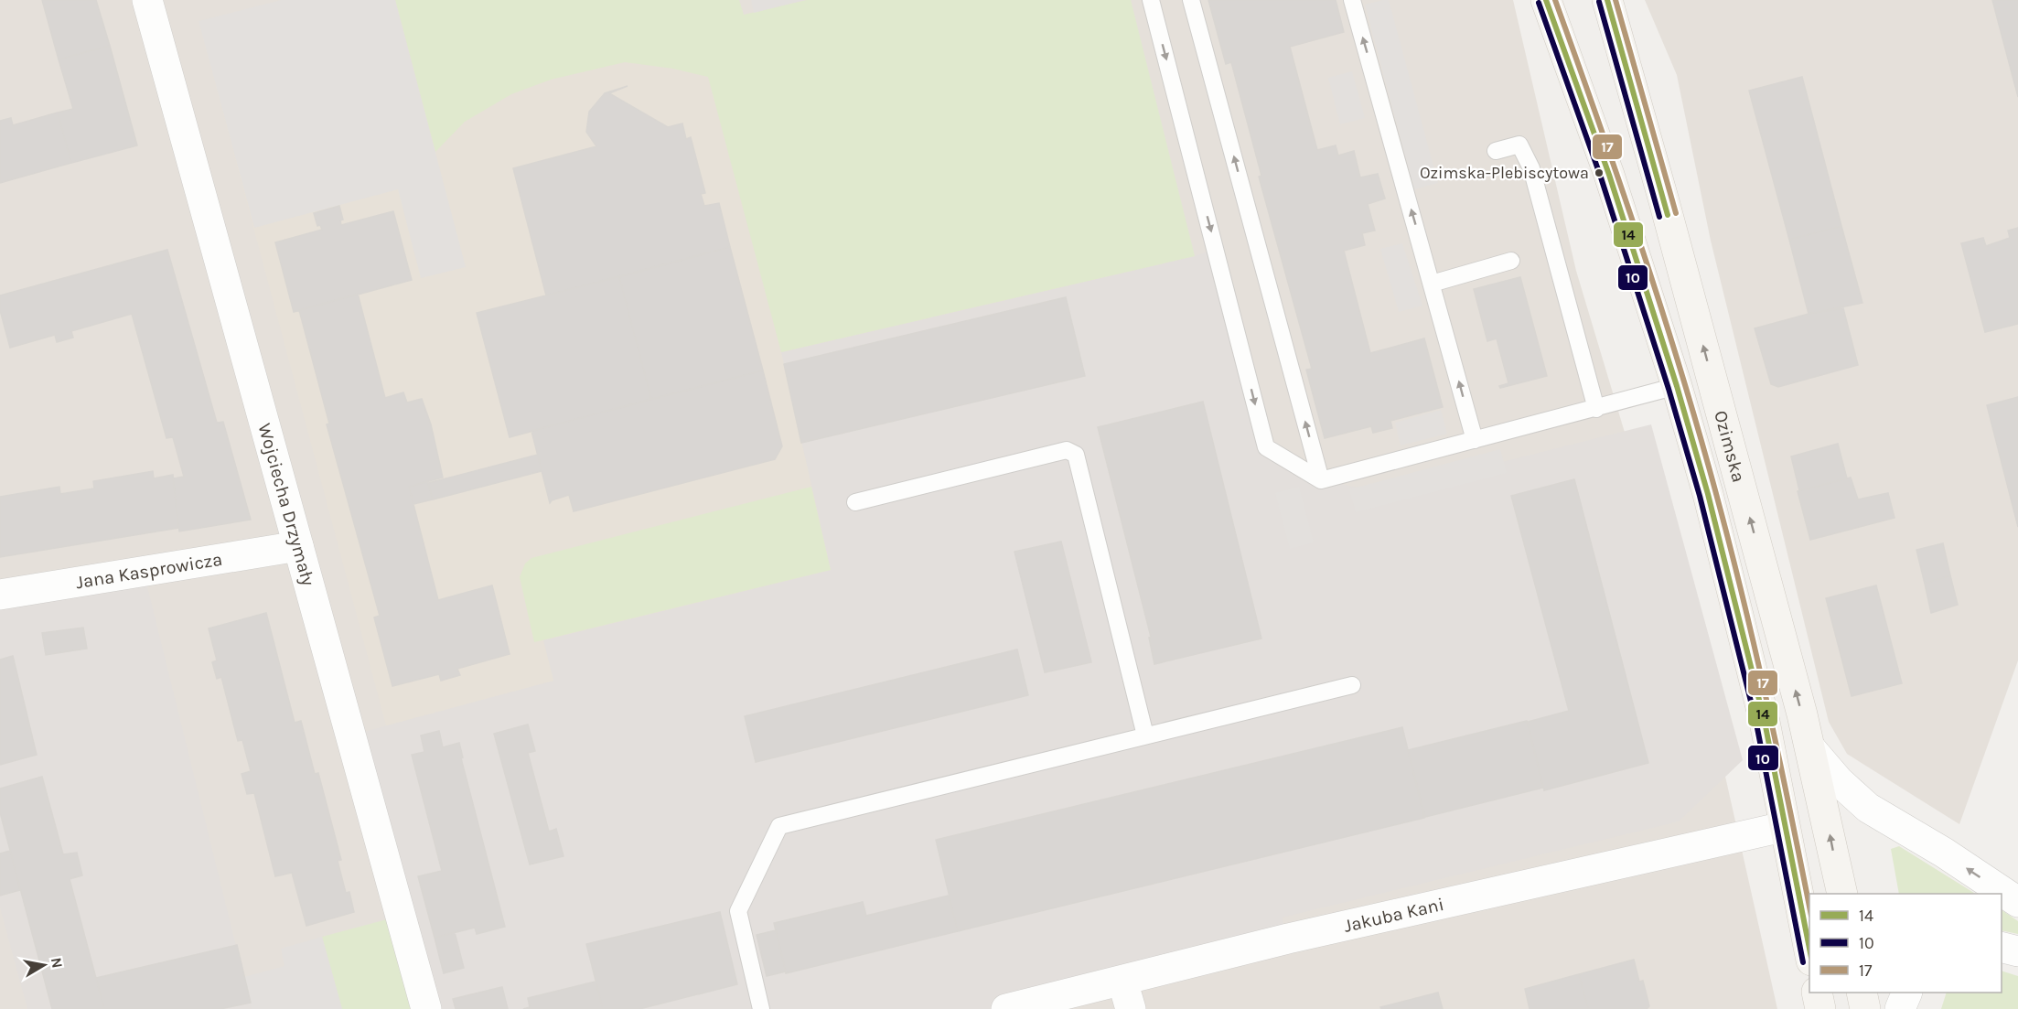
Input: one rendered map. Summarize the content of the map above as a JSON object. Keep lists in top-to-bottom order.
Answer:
{
  "streets": {
    "main road": ["Ozimska"],
    "street": ["Wojciecha Drzymały", "Jana Kasprowicza", "Jakuba Kani"]
  },
  "crossings": [
    ["Ozimska", "Jakuba Kani"],
    ["Wojciecha Drzymały", "Jana Kasprowicza"]
  ],
  "places": ["Ozimska-Plebiscytowa"],
  "lines": ["transit line 14", "transit line 17", "transit line 10"],
  "legend": ["14", "10", "17"],
  "north": "right"
}
